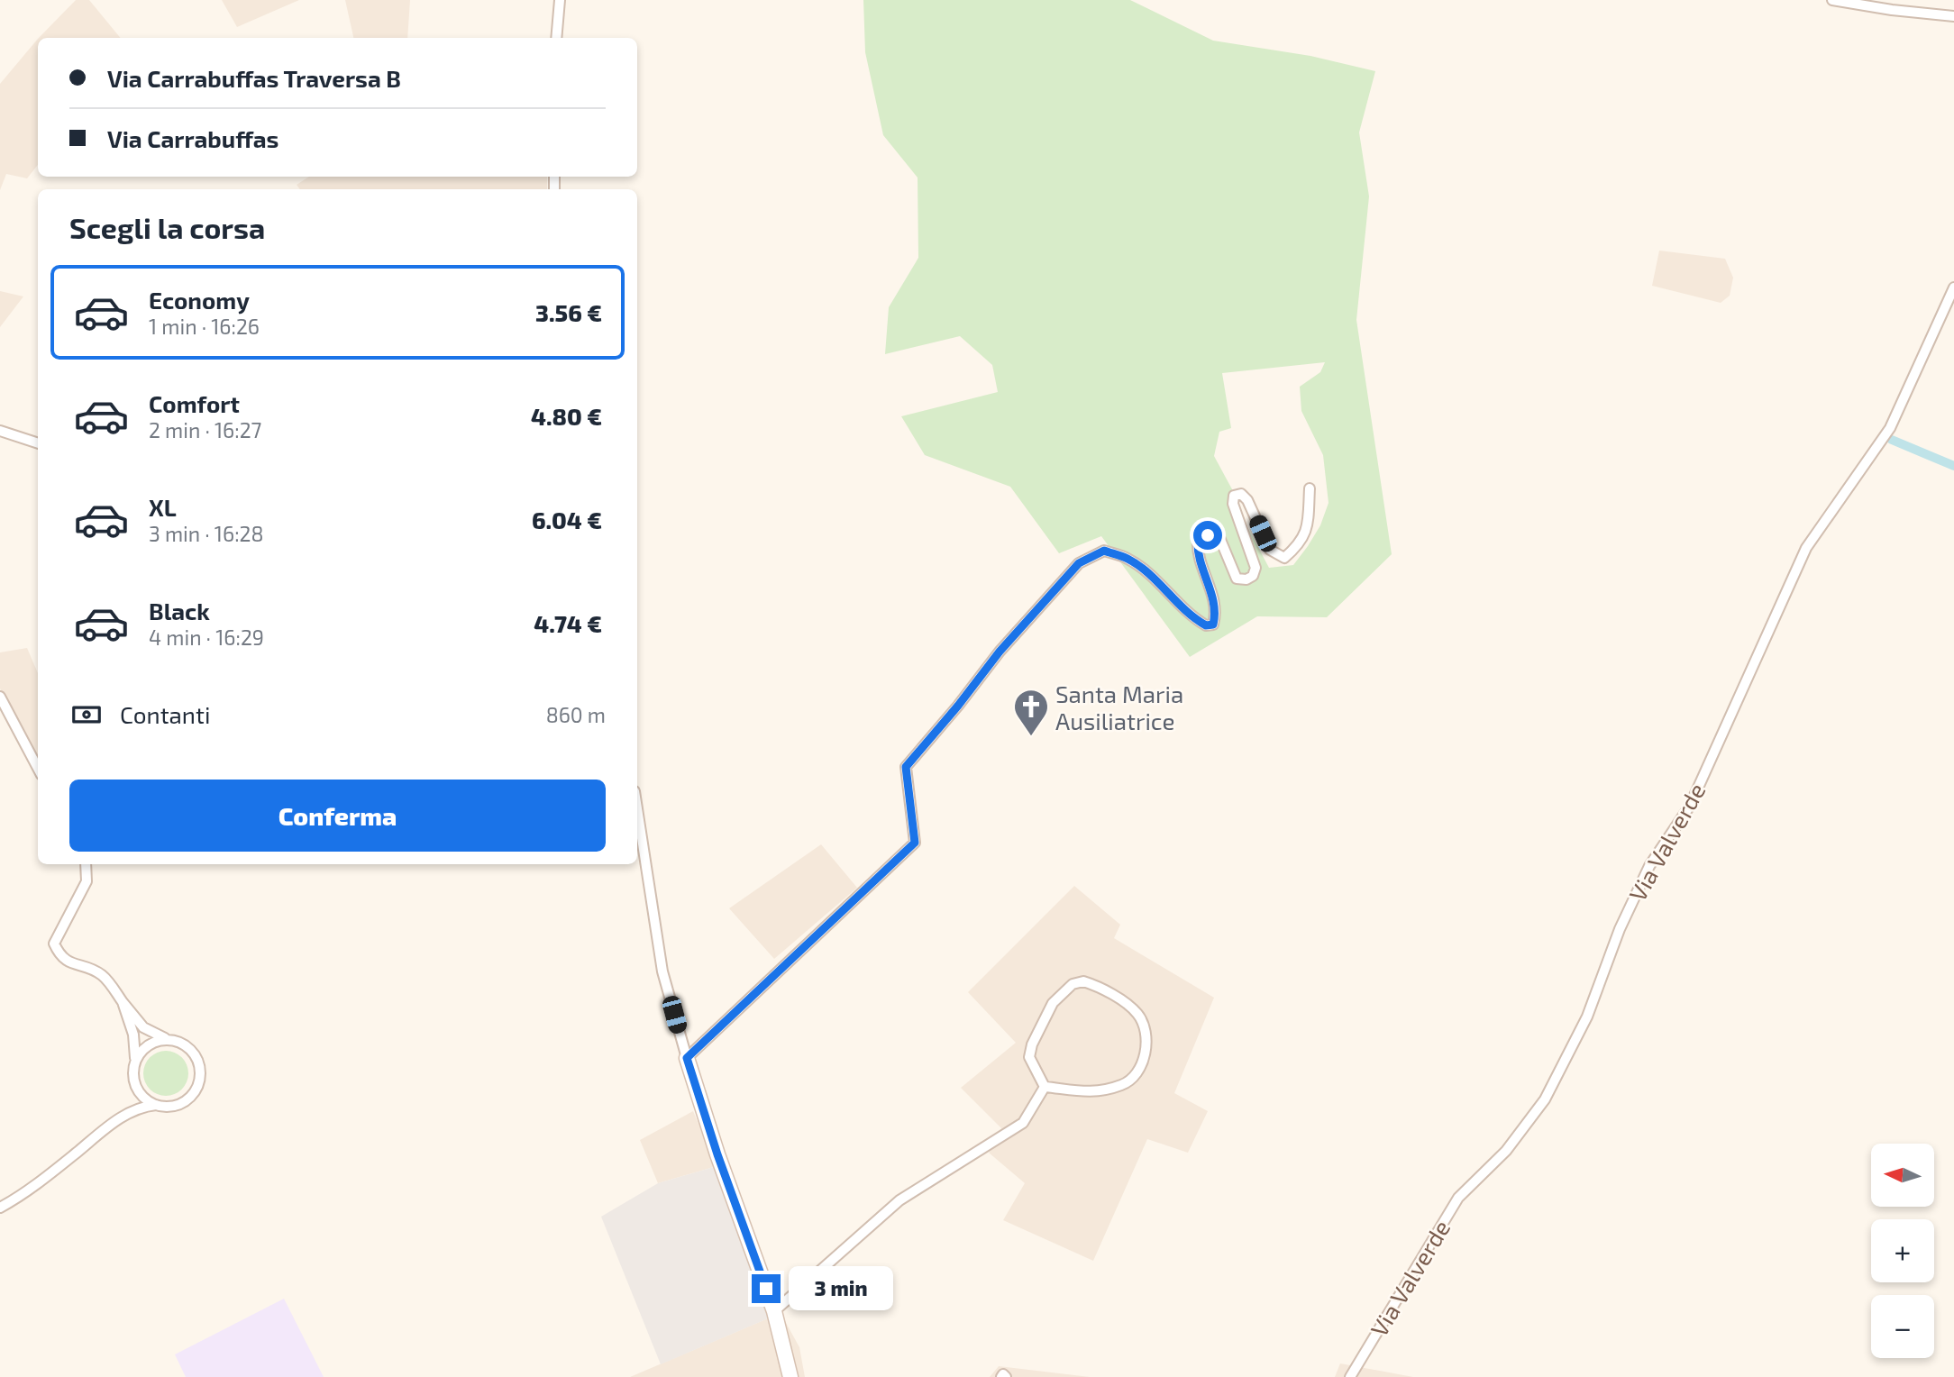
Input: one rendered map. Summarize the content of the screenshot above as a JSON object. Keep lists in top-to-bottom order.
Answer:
{
  "streets": {
    "street": ["Via Valverde"]
  },
  "places": {
    "church": ["Santa Maria Ausiliatrice"]
  },
  "north": "left",
  "page": {
    "banner": ["Via Carrabuffas Traversa B", "Via Carrabuffas"],
    "heading": "Scegli la corsa",
    "list": [
      {
        "name": "Economy",
        "note": "1 min · 16:26",
        "value": "3.56 €"
      },
      {
        "name": "Comfort",
        "note": "2 min · 16:27",
        "value": "4.80 €"
      },
      {
        "name": "XL",
        "note": "3 min · 16:28",
        "value": "6.04 €"
      },
      {
        "name": "Black",
        "note": "4 min · 16:29",
        "value": "4.74 €"
      }
    ],
    "pay": ["Contanti", "860 m"],
    "buttons": "Conferma",
    "map_buttons": ["+", "−"],
    "bubble": "3 min"
  }
}
